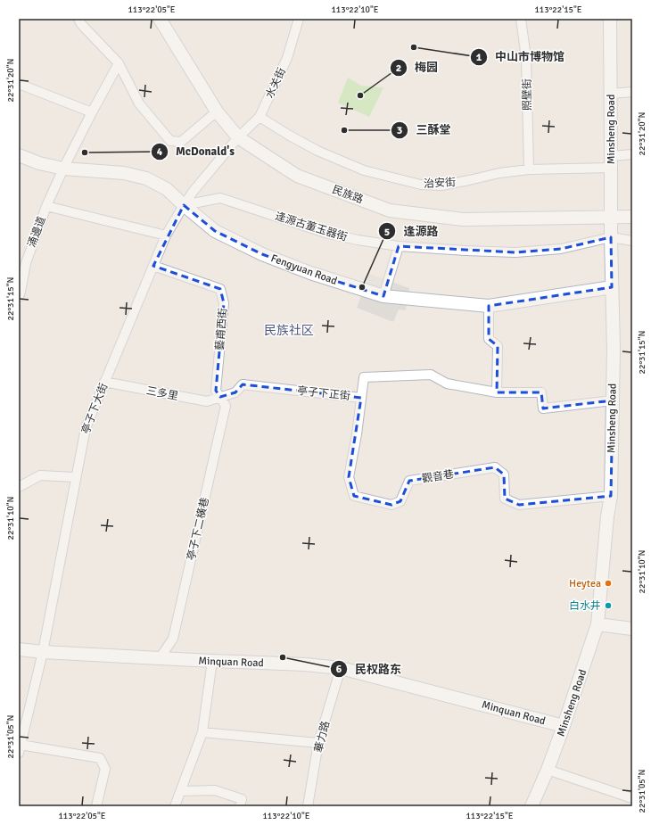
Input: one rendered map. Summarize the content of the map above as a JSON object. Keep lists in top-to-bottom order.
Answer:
{
  "streets": {
    "street": [
      "水关街",
      "照壁街",
      "Minsheng Road",
      "治安街",
      "民族路",
      "逢源古董玉器街",
      "涌邊道",
      "Fengyuan Road",
      "藝甫西街",
      "三多里",
      "亭子下正街",
      "亭子下大街",
      "觀音巷",
      "亭子下二橫巷",
      "Minquan Road",
      "華力路"
    ]
  },
  "crossings": [
    ["水关街", "治安街"],
    ["水关街", "民族路"],
    ["水关街", "亭子下大街"],
    ["照壁街", "治安街"],
    ["Minsheng Road", "治安街"],
    ["Minsheng Road", "民族路"],
    ["Minsheng Road", "逢源古董玉器街"],
    ["Minsheng Road", "Fengyuan Road"],
    ["Minsheng Road", "亭子下正街"],
    ["Minsheng Road", "觀音巷"],
    ["Minsheng Road", "Minquan Road"],
    ["民族路", "亭子下大街"],
    ["逢源古董玉器街", "Fengyuan Road"],
    ["逢源古董玉器街", "亭子下大街"],
    ["涌邊道", "Fengyuan Road"],
    ["Fengyuan Road", "亭子下大街"],
    ["藝甫西街", "三多里"],
    ["藝甫西街", "亭子下正街"],
    ["藝甫西街", "亭子下大街"],
    ["藝甫西街", "亭子下二橫巷"],
    ["三多里", "亭子下正街"],
    ["三多里", "亭子下大街"],
    ["三多里", "亭子下二橫巷"],
    ["亭子下正街", "觀音巷"],
    ["亭子下正街", "亭子下二橫巷"],
    ["亭子下大街", "Minquan Road"],
    ["亭子下二橫巷", "Minquan Road"],
    ["Minquan Road", "華力路"]
  ],
  "districts": ["民族社区"],
  "places": [
    "中山市博物馆",
    "梅园",
    "三酥堂",
    "McDonald's",
    "逢源路",
    "Heytea",
    "白水井",
    "民权路东"
  ],
  "coordinates": [
    "113°22'05\"E",
    "113°22'10\"E",
    "113°22'15\"E",
    "22°31'20\"N",
    "22°31'15\"N",
    "22°31'10\"N",
    "22°31'05\"N"
  ]
}
